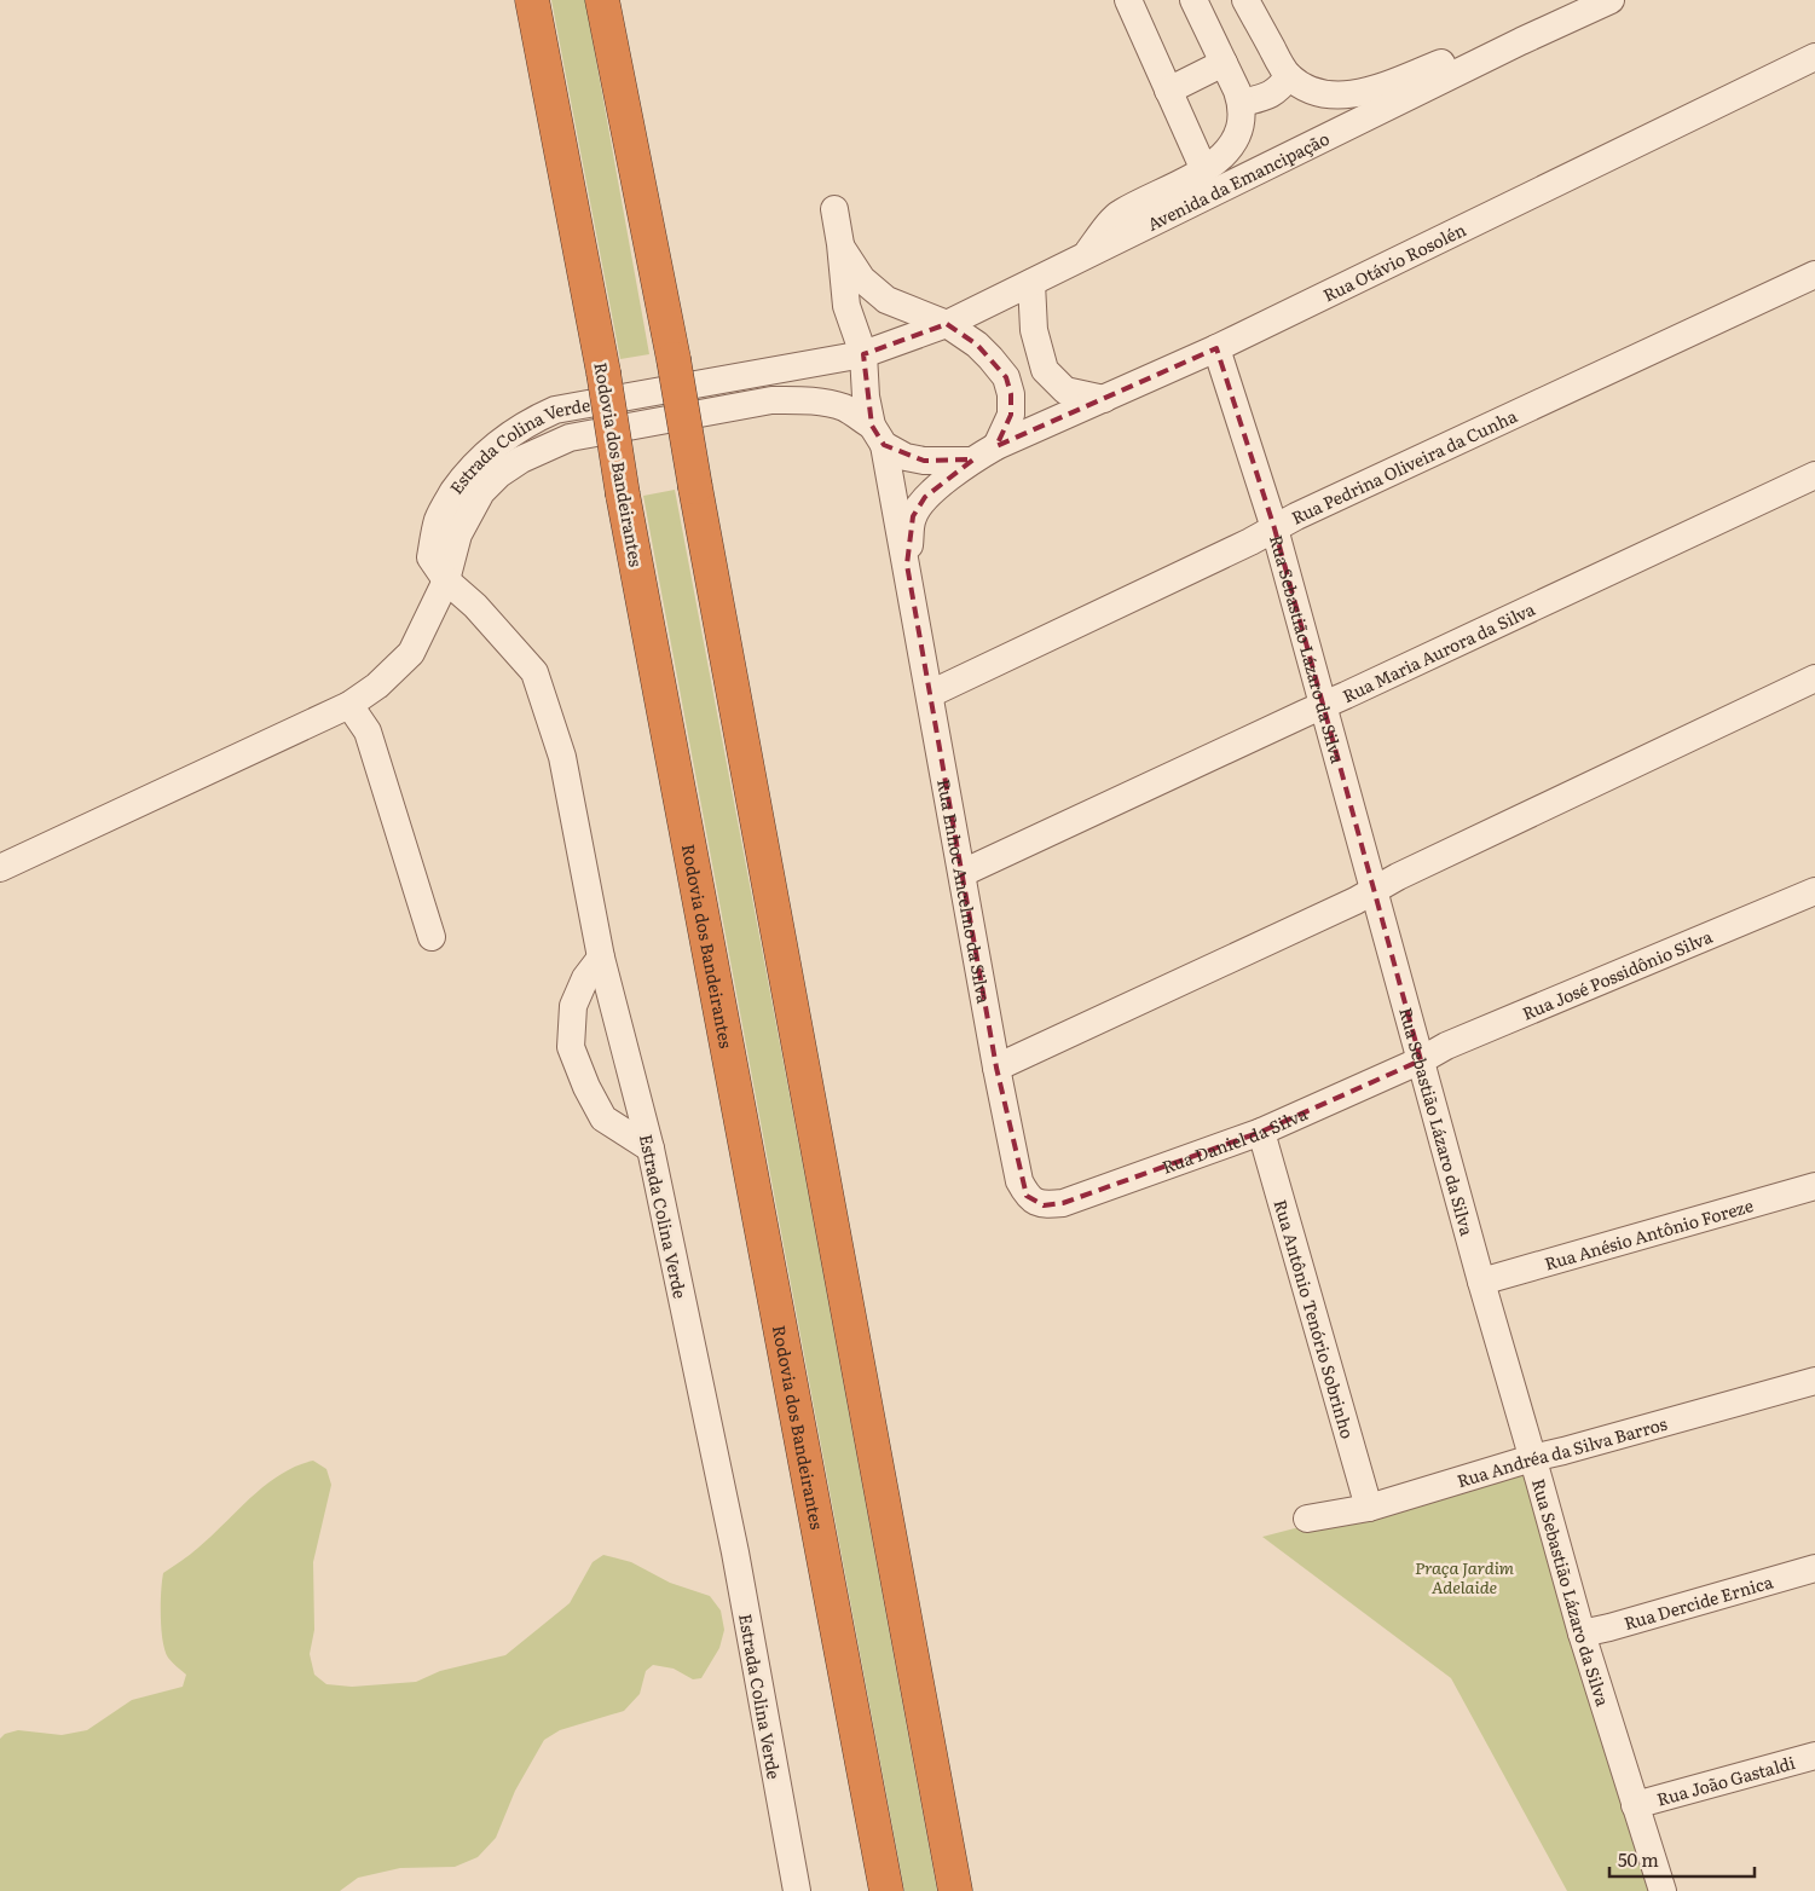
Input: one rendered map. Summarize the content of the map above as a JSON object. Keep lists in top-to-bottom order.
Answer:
{
  "streets": {
    "highway": ["Rodovia dos Bandeirantes"],
    "street": [
      "Avenida da Emancipação",
      "Rua Otávio Rosolén",
      "Estrada Colina Verde",
      "Rua Pedrina Oliveira da Cunha",
      "Rua Sebastião Lázaro da Silva",
      "Rua Maria Aurora da Silva",
      "Rua Enhoc Ancelmo da Silva",
      "Rua José Possidônio Silva",
      "Rua Daniel da Silva",
      "Rua Anésio Antônio Foreze",
      "Rua Antônio Tenório Sobrinho",
      "Rua Andréa da Silva Barros",
      "Rua Dercide Ernica",
      "Rua João Gastaldi"
    ]
  },
  "crossings": [
    ["Avenida da Emancipação", "Rua Otávio Rosolén"],
    ["Avenida da Emancipação", "Estrada Colina Verde"],
    ["Avenida da Emancipação", "Rua Enhoc Ancelmo da Silva"],
    ["Rua Otávio Rosolén", "Estrada Colina Verde"],
    ["Rua Otávio Rosolén", "Rua Sebastião Lázaro da Silva"],
    ["Rua Otávio Rosolén", "Rua Enhoc Ancelmo da Silva"],
    ["Estrada Colina Verde", "Rua Enhoc Ancelmo da Silva"],
    ["Rua Pedrina Oliveira da Cunha", "Rua Sebastião Lázaro da Silva"],
    ["Rua Pedrina Oliveira da Cunha", "Rua Enhoc Ancelmo da Silva"],
    ["Rua Sebastião Lázaro da Silva", "Rua Maria Aurora da Silva"],
    ["Rua Sebastião Lázaro da Silva", "Rua José Possidônio Silva"],
    ["Rua Sebastião Lázaro da Silva", "Rua Daniel da Silva"],
    ["Rua Sebastião Lázaro da Silva", "Rua Anésio Antônio Foreze"],
    ["Rua Sebastião Lázaro da Silva", "Rua Andréa da Silva Barros"],
    ["Rua Sebastião Lázaro da Silva", "Rua Dercide Ernica"],
    ["Rua Sebastião Lázaro da Silva", "Rua João Gastaldi"],
    ["Rua Maria Aurora da Silva", "Rua Enhoc Ancelmo da Silva"],
    ["Rua Enhoc Ancelmo da Silva", "Rua Daniel da Silva"],
    ["Rua José Possidônio Silva", "Rua Daniel da Silva"],
    ["Rua Daniel da Silva", "Rua Antônio Tenório Sobrinho"],
    ["Rua Antônio Tenório Sobrinho", "Rua Andréa da Silva Barros"]
  ],
  "parks": ["Praça Jardim Adelaide"],
  "scale_bar": "50 m"
}
